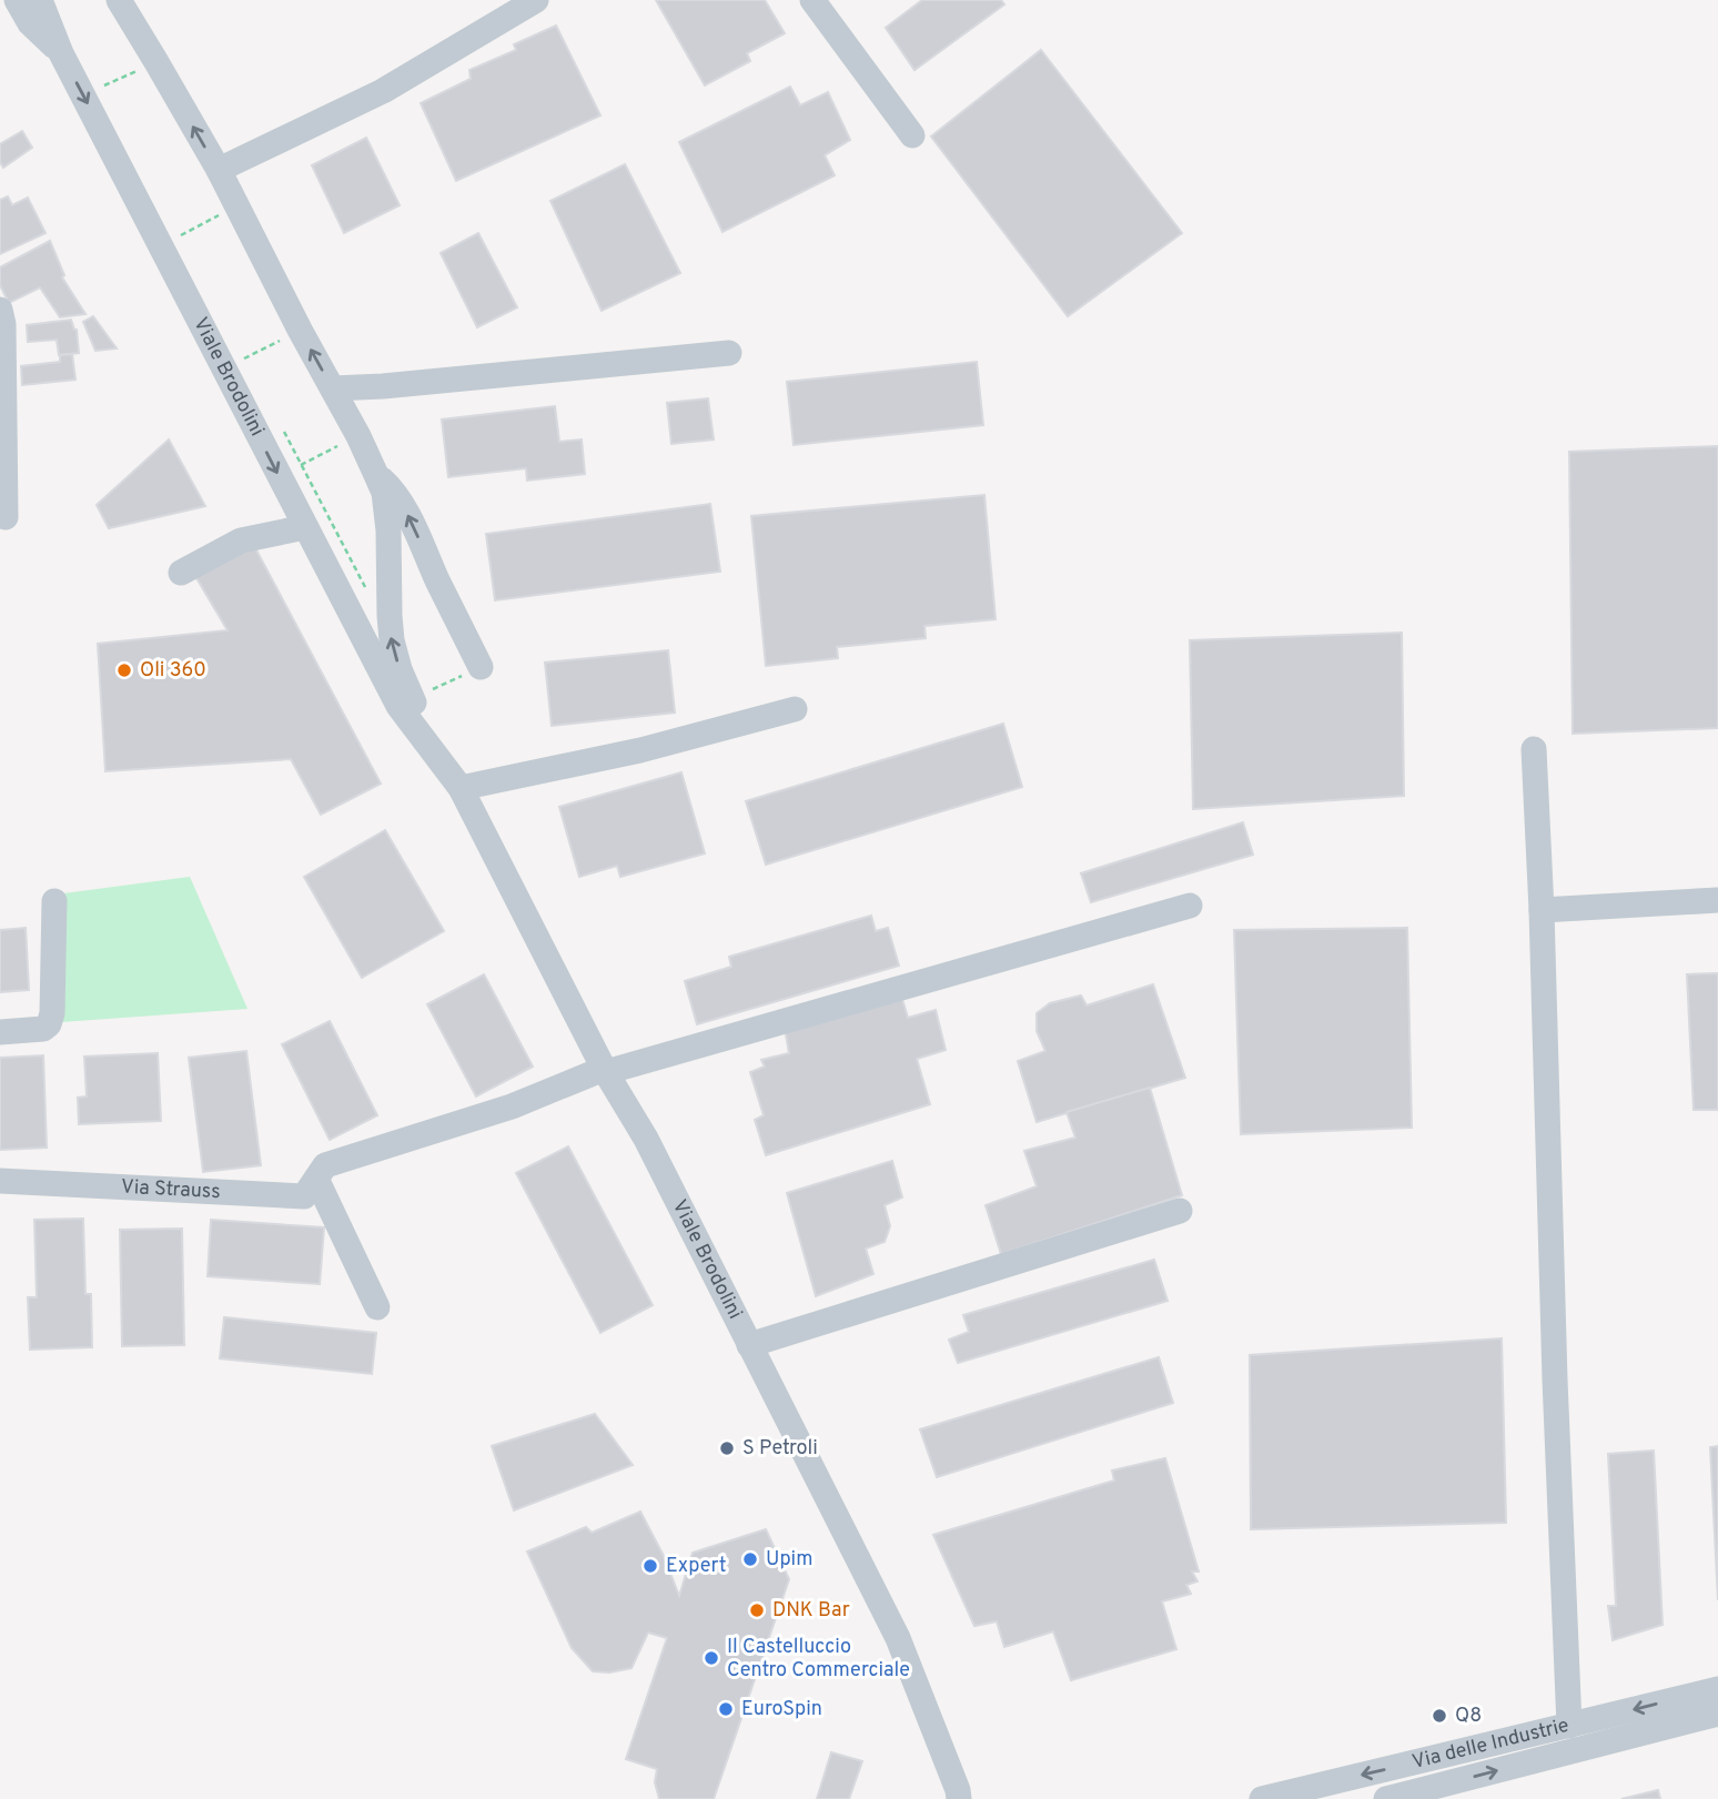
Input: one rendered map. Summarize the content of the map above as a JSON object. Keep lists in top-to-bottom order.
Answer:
{
  "streets": {
    "street": ["Viale Brodolini", "Via Strauss", "Via delle Industrie"]
  },
  "places": [
    "Oli 360",
    "S Petroli",
    "Upim",
    "Expert",
    "DNK Bar",
    "Il Castelluccio Centro Commerciale",
    "EuroSpin",
    "Q8"
  ]
}
